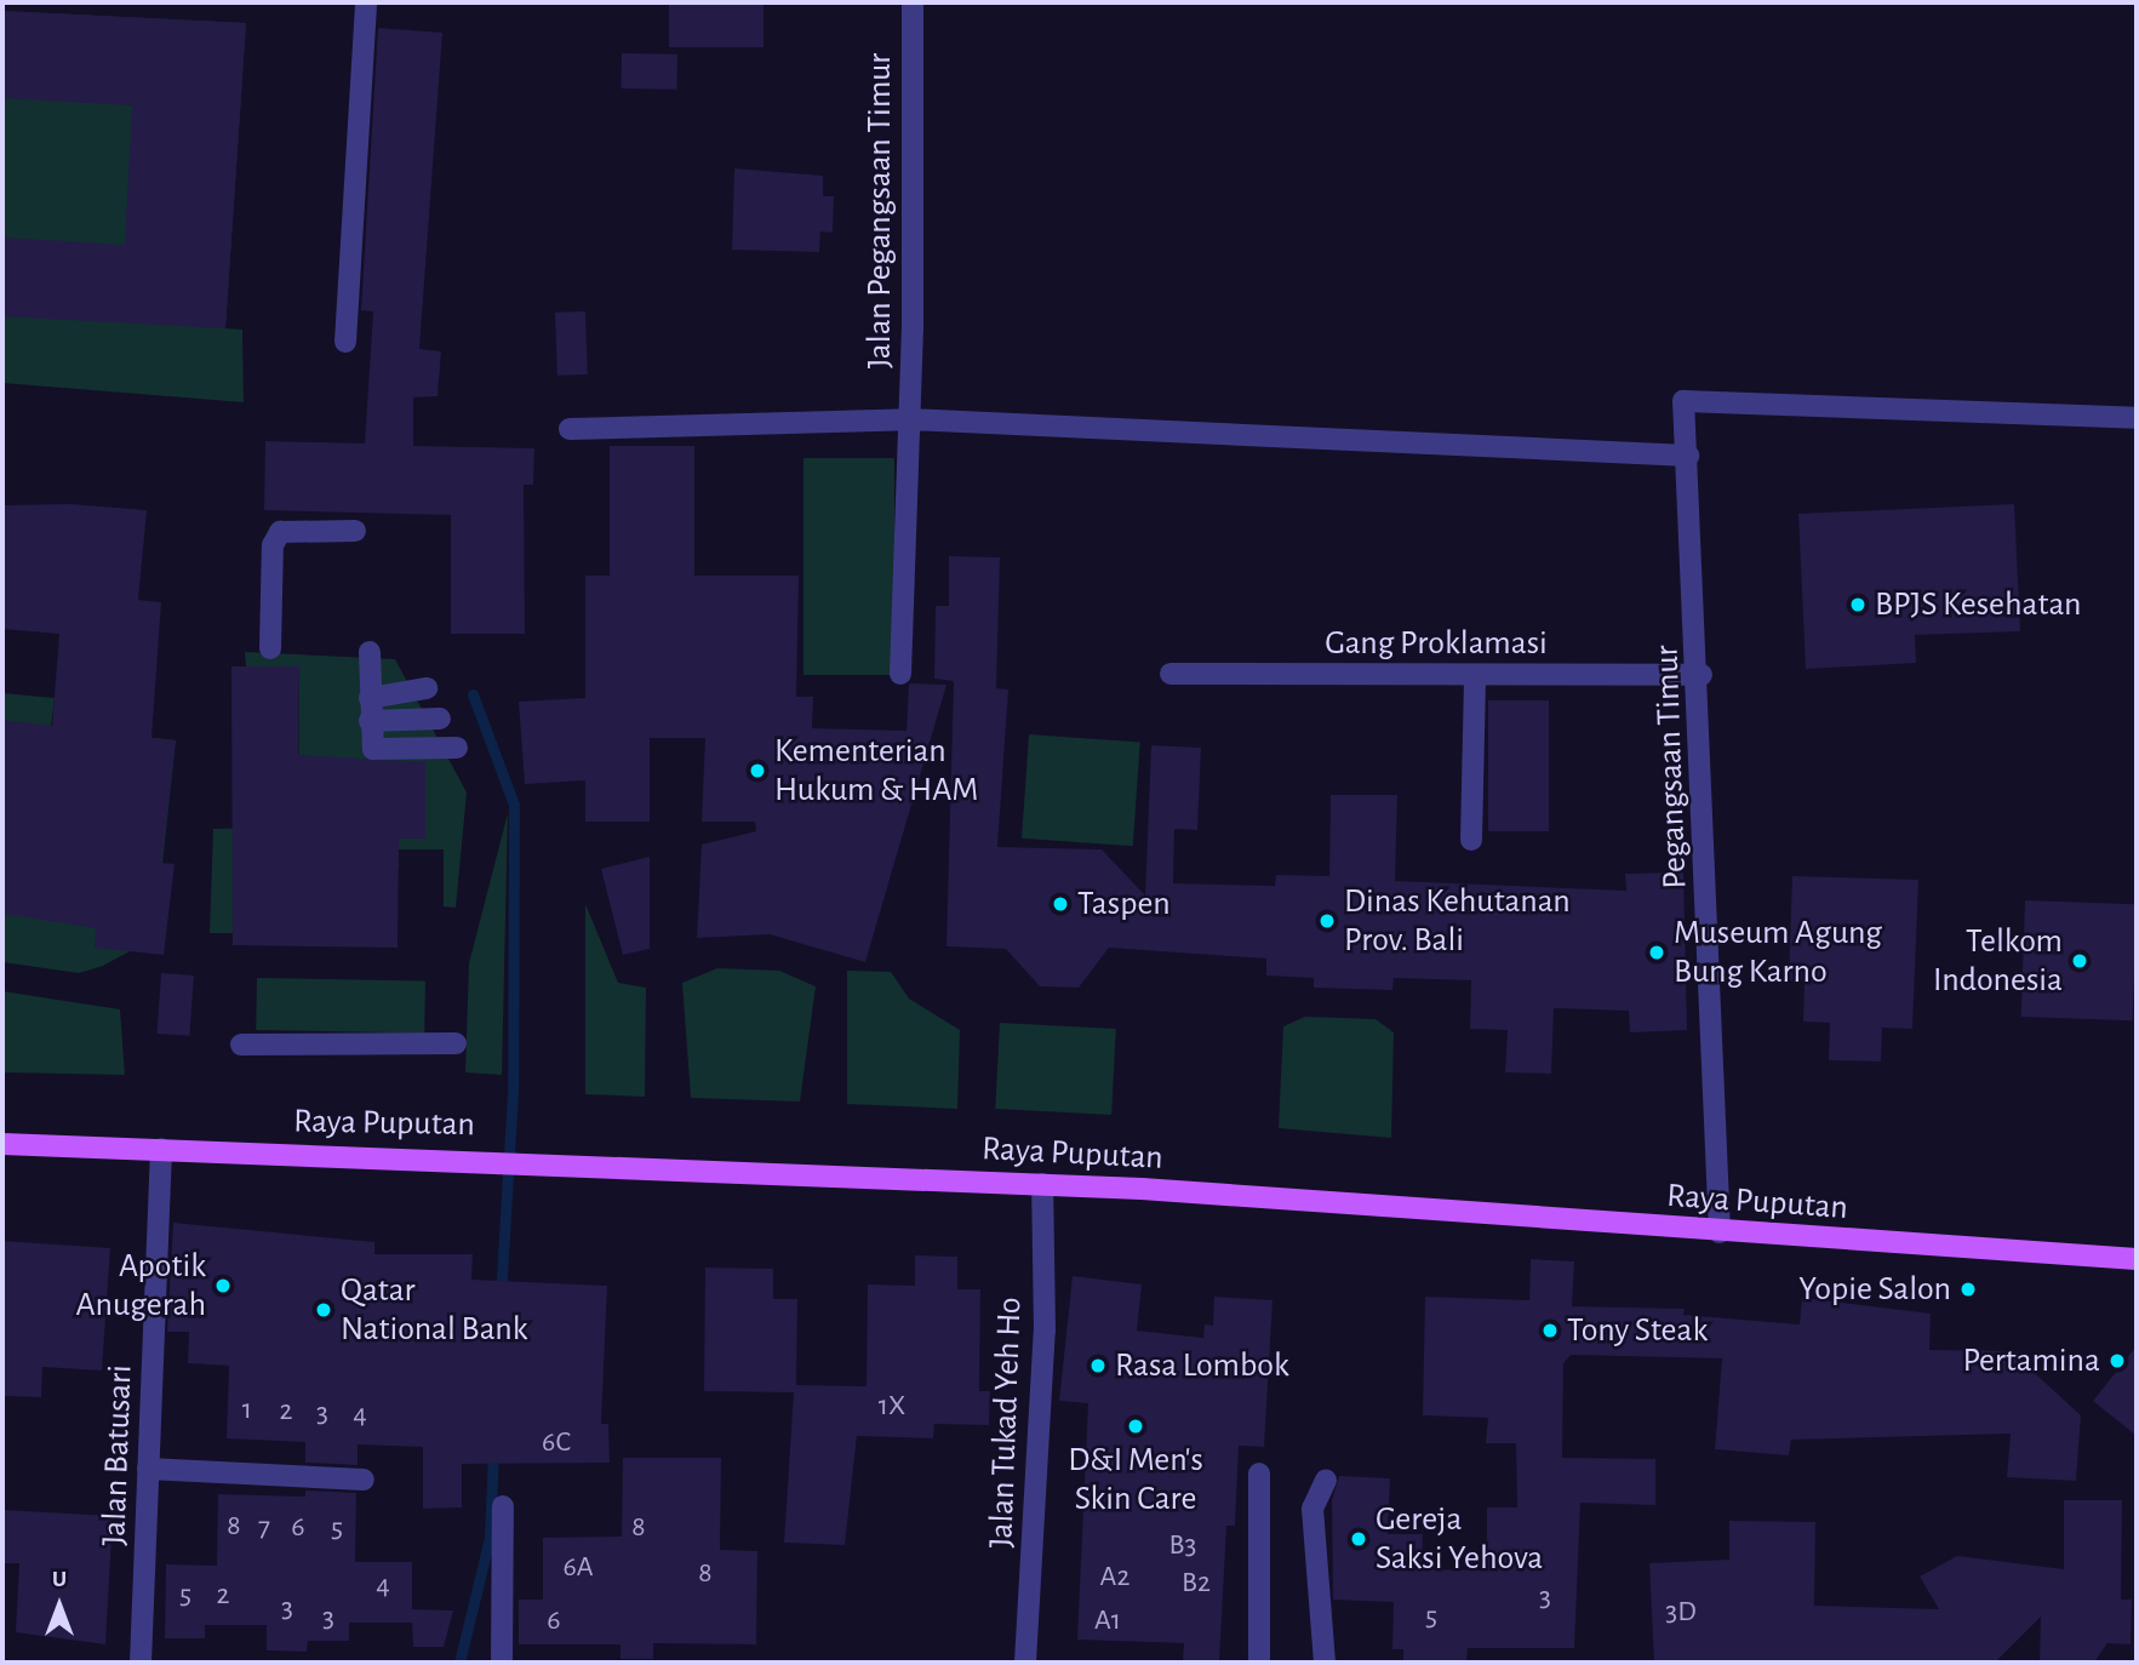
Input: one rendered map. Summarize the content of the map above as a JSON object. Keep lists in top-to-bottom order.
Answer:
{
  "streets": {
    "main road": ["Raya Puputan"],
    "street": [
      "Jalan Pegangsaan Timur",
      "Gang Proklamasi",
      "Pegangsaan Timur",
      "Jalan Tukad Yeh Ho",
      "Jalan Batusari"
    ]
  },
  "crossings": [
    ["Gang Proklamasi", "Pegangsaan Timur"],
    ["Pegangsaan Timur", "Raya Puputan"],
    ["Raya Puputan", "Jalan Tukad Yeh Ho"],
    ["Raya Puputan", "Jalan Batusari"]
  ],
  "places": [
    "BPJS Kesehatan",
    "Kementerian Hukum & HAM",
    "Taspen",
    "Dinas Kehutanan Prov. Bali",
    "Museum Agung Bung Karno",
    "Telkom Indonesia",
    "Apotik Anugerah",
    "Yopie Salon",
    "Qatar National Bank",
    "Tony Steak",
    "Pertamina",
    "Rasa Lombok",
    "D&I Men's Skin Care",
    "Gereja Saksi Yehova"
  ],
  "house_numbers": [
    "1X",
    "1",
    "2",
    "3",
    "4",
    "6C",
    "8",
    "7",
    "6",
    "8",
    "5",
    "B3",
    "6A",
    "8",
    "A2",
    "B2",
    "4",
    "5",
    "2",
    "3",
    "3",
    "3D",
    "5",
    "3",
    "6",
    "A1"
  ],
  "north": "top"
}
